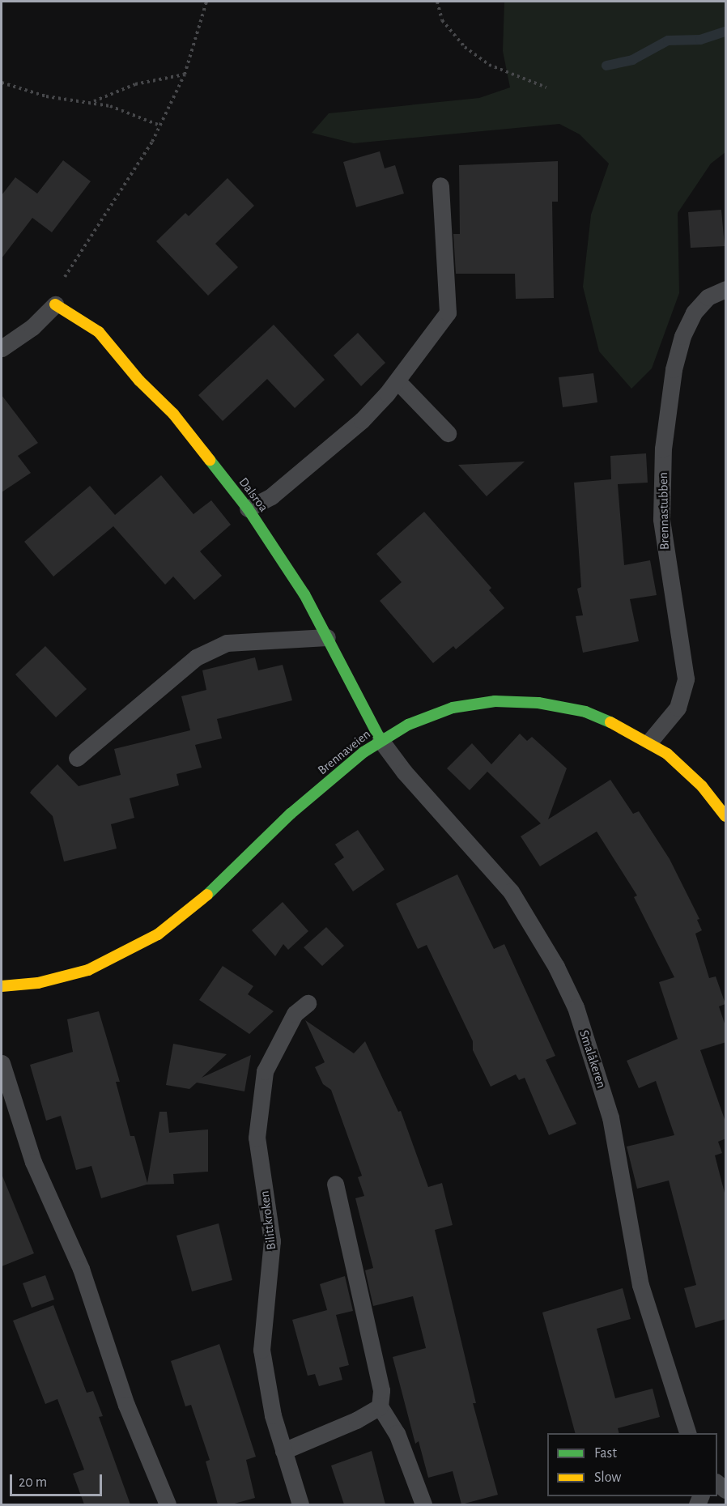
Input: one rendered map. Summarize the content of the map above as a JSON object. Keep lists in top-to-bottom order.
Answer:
{
  "streets": {
    "street": ["Dalsroa", "Brennaveien"],
    "lane": ["Brennastubben", "Smalåkeren", "Bilittkroken"]
  },
  "crossings": [
    ["Dalsroa", "Brennaveien"],
    ["Dalsroa", "Smalåkeren"],
    ["Brennastubben", "Brennaveien"],
    ["Brennaveien", "Smalåkeren"]
  ],
  "legend": ["Fast", "Slow"],
  "scale_bar": "20 m"
}
